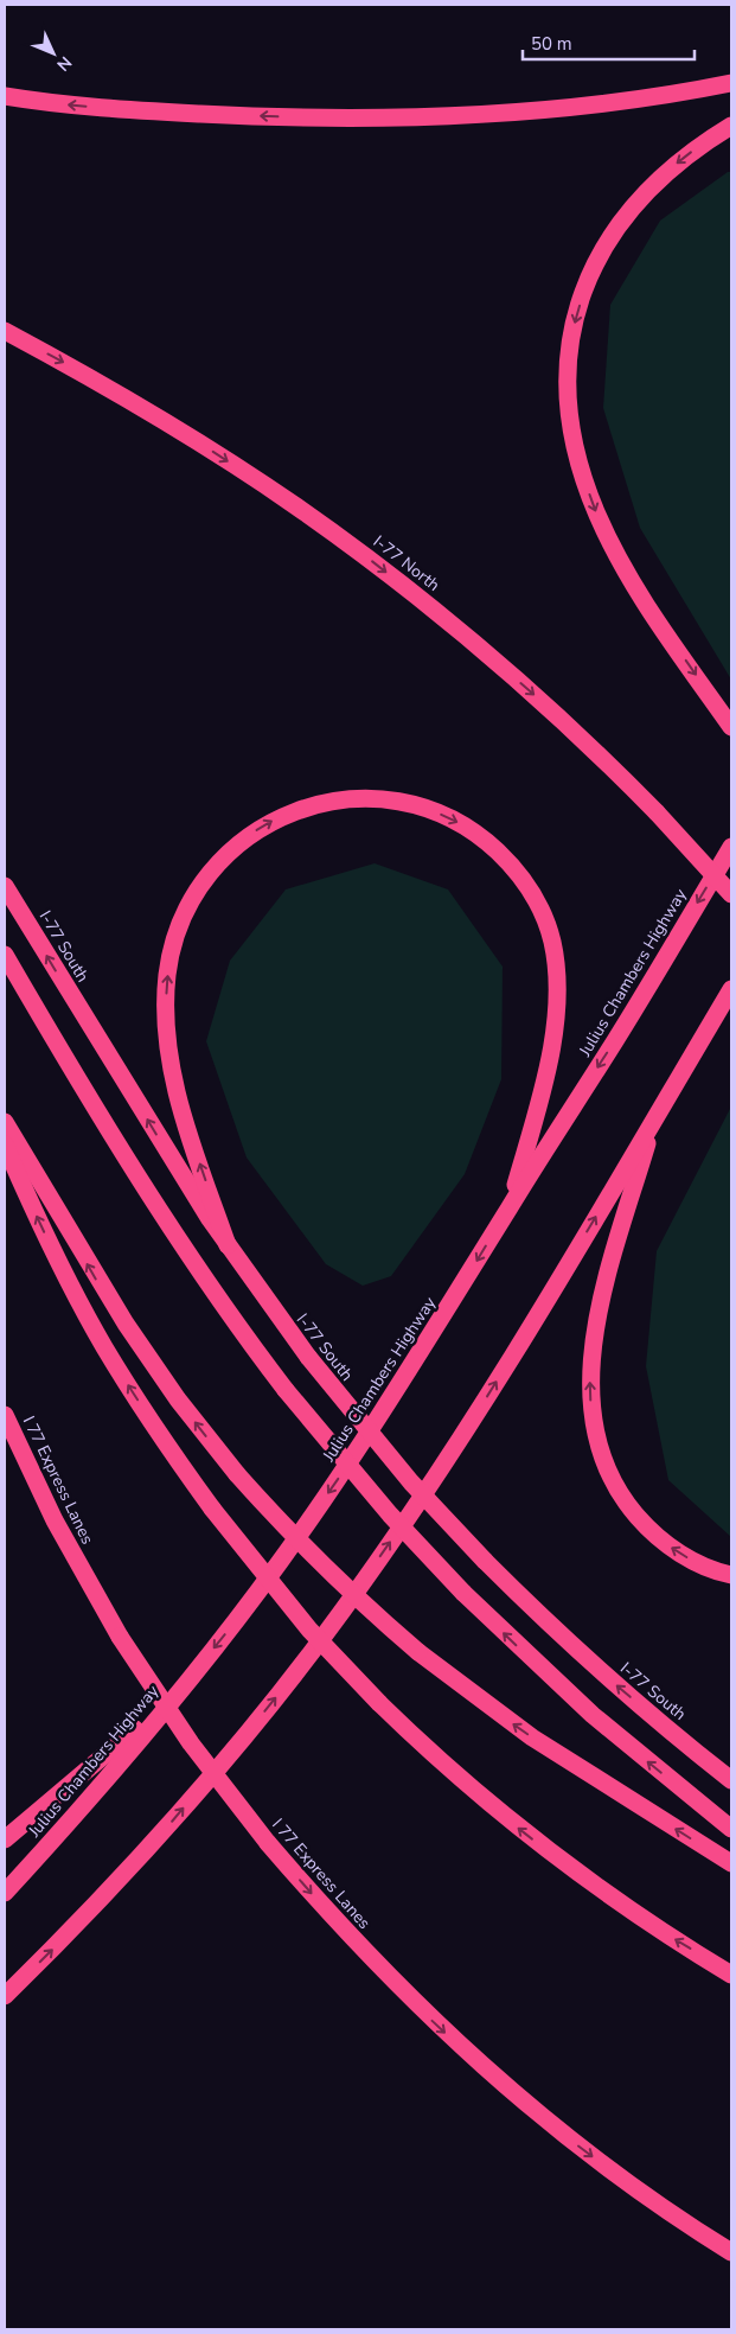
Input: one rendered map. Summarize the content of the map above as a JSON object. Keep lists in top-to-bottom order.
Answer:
{
  "streets": {
    "highway": [
      "I-77 North",
      "I-77 South",
      "Julius Chambers Highway",
      "I 77 Express Lanes"
    ]
  },
  "one_way": ["I-77 North"],
  "scale_bar": "50 m",
  "north": "bottom right"
}
